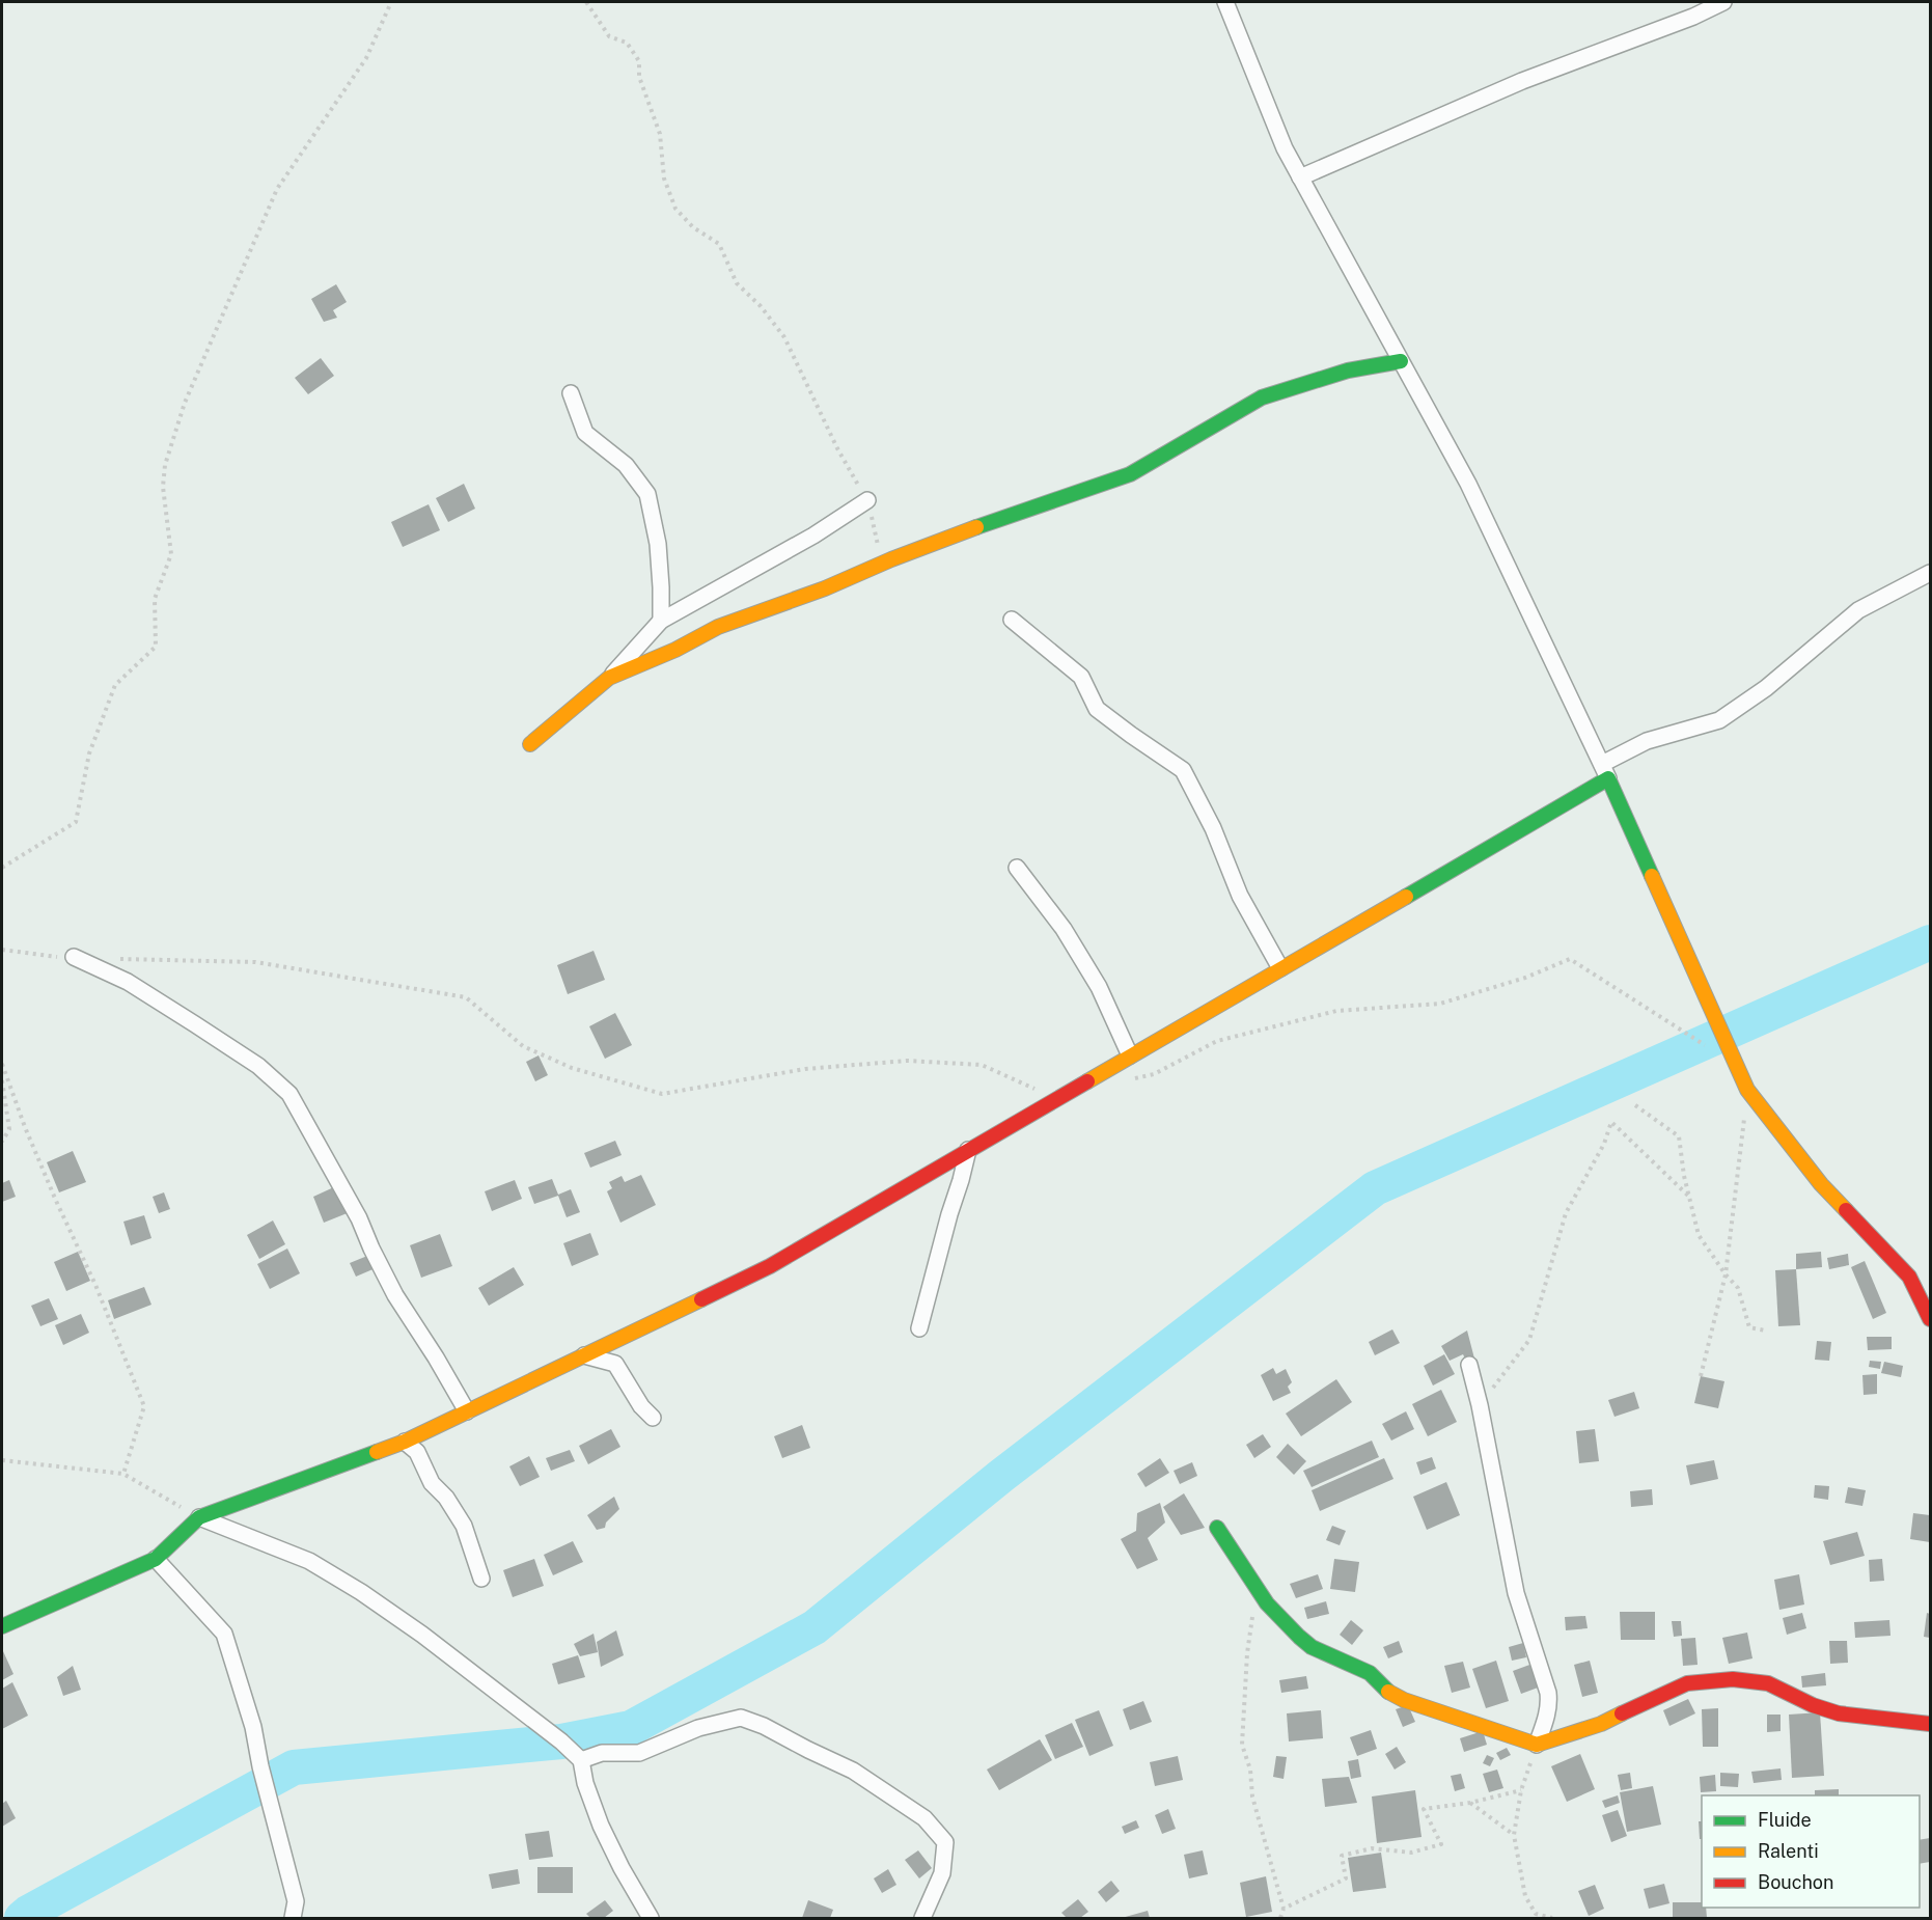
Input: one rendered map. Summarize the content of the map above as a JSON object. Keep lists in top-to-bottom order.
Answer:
{
  "legend": ["Fluide", "Ralenti", "Bouchon"]
}
